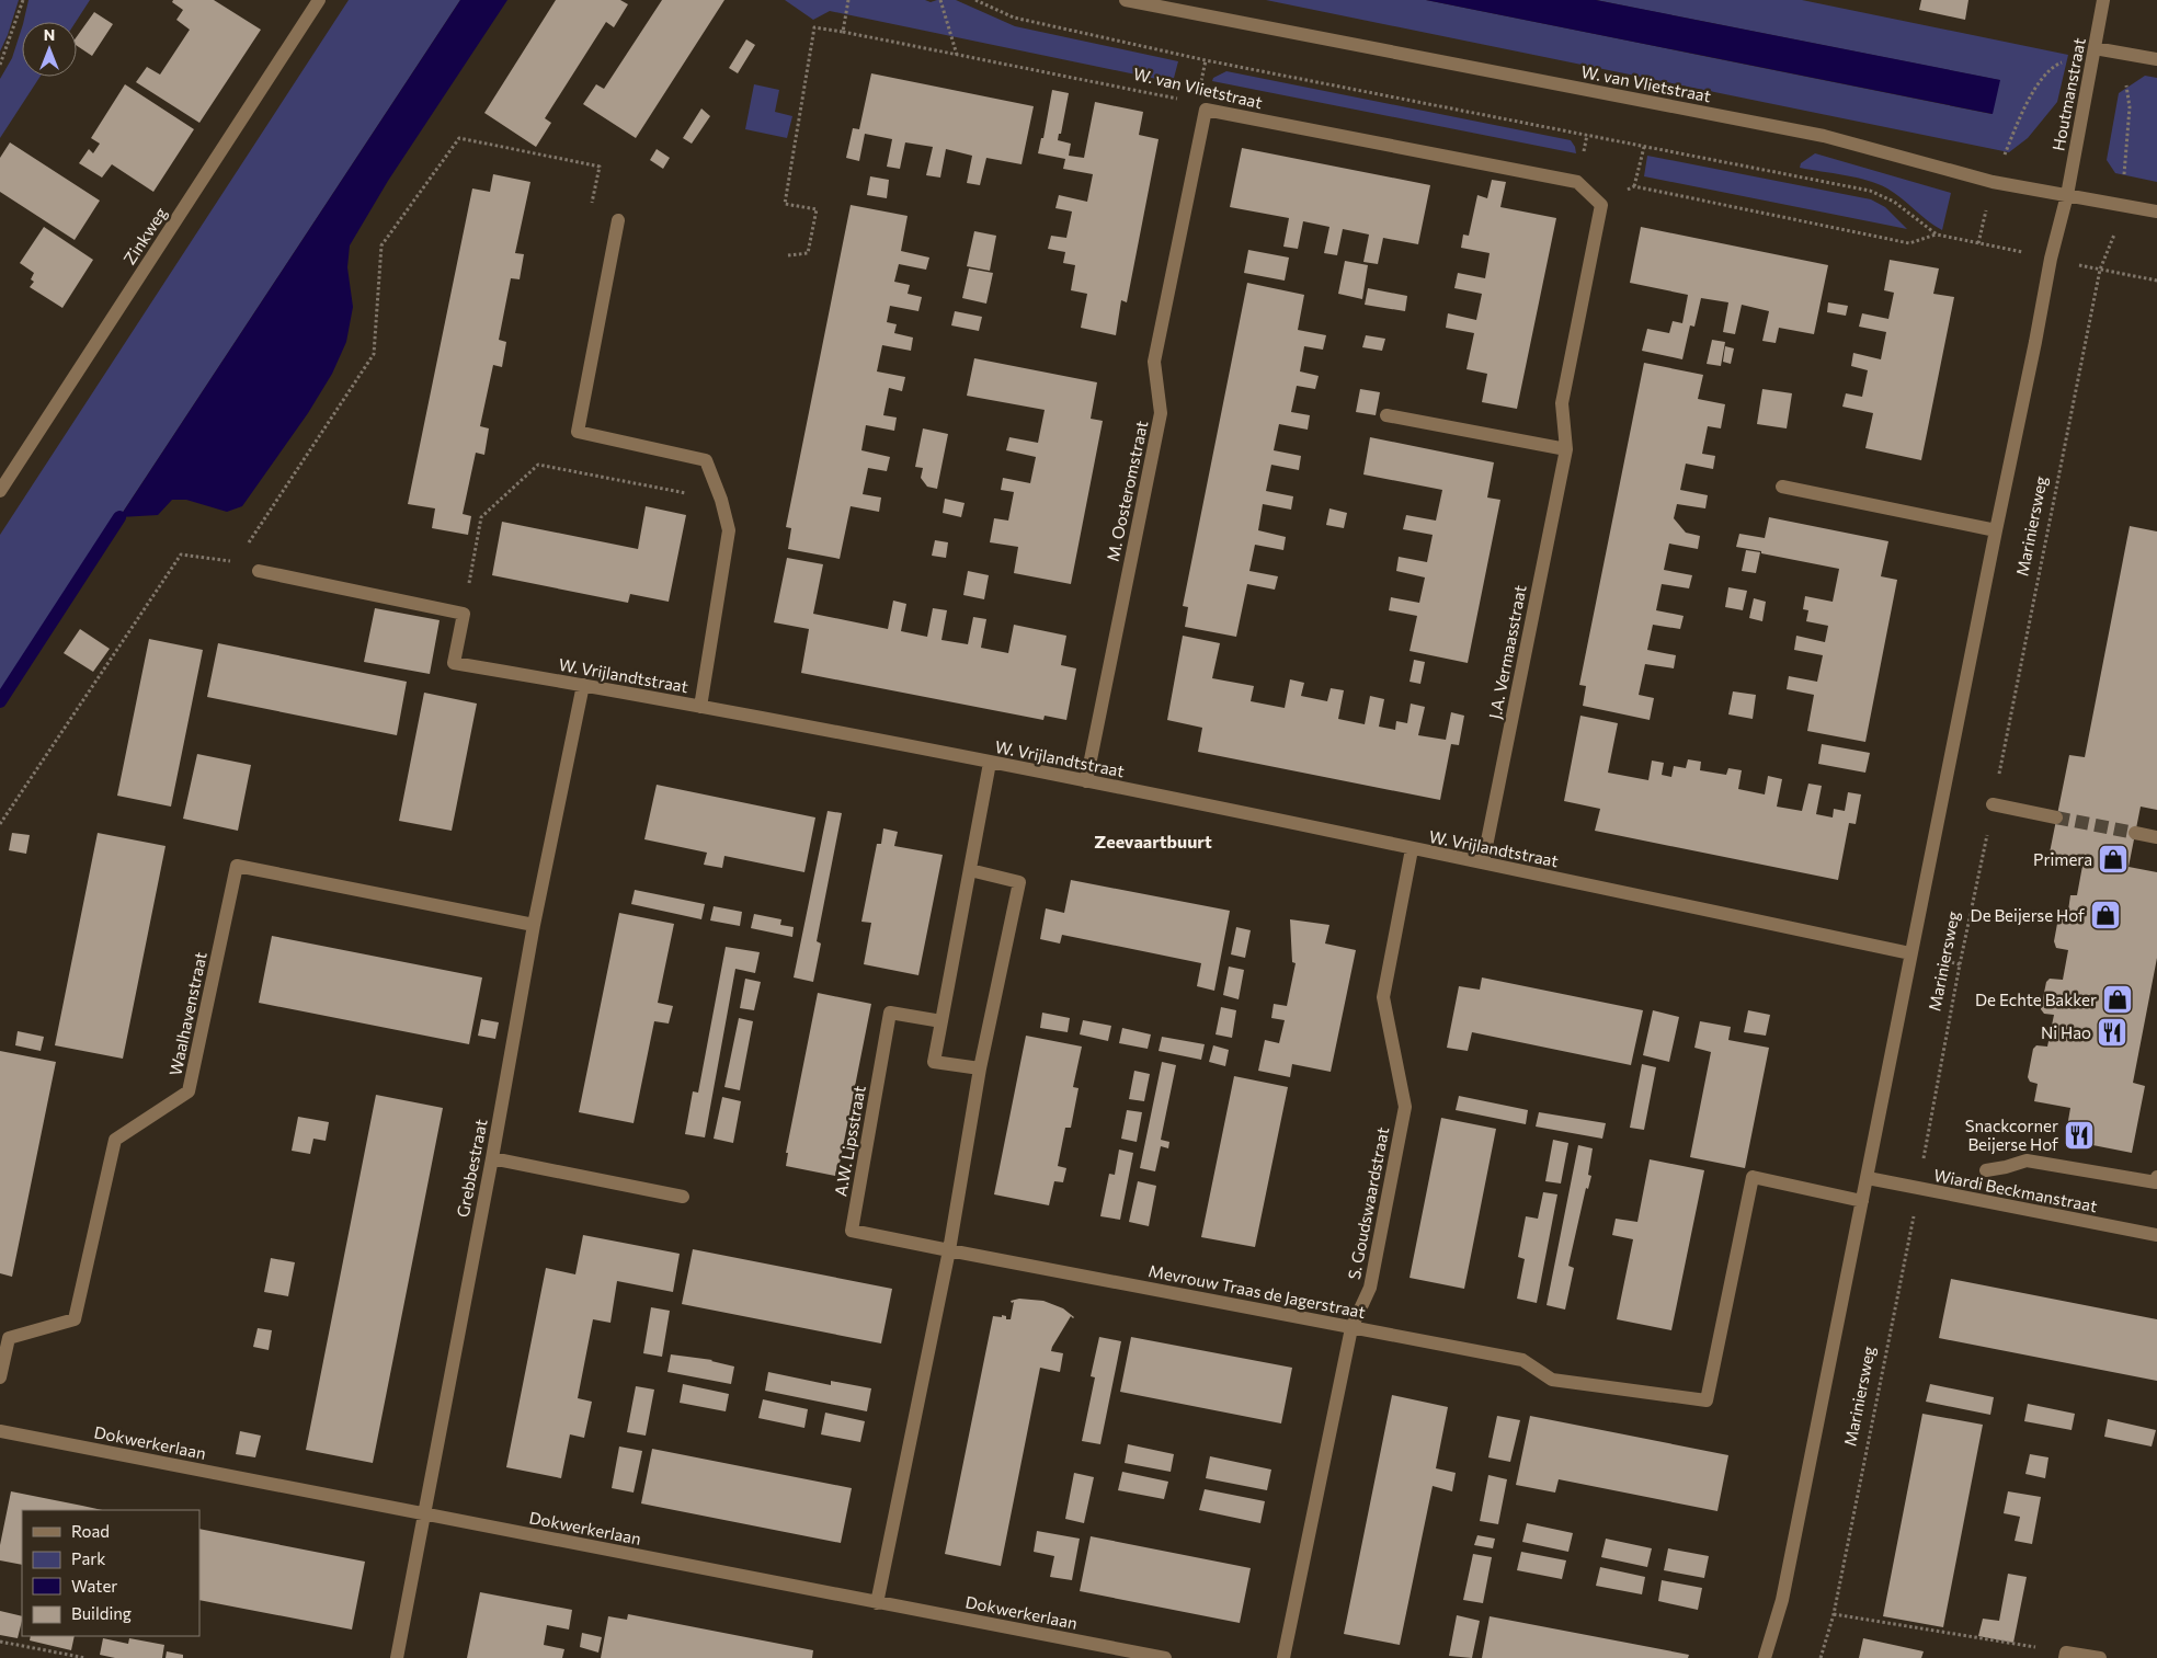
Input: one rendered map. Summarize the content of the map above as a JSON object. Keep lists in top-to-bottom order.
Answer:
{
  "streets": {
    "street": [
      "W. van Vlietstraat",
      "Houtmanstraat",
      "Zinkweg",
      "M. Oosteromstraat",
      "Mariniersweg",
      "J.A. Vermaasstraat",
      "W. Vrijlandtstraat",
      "Waalhavenstraat",
      "A.W. Lipsstraat",
      "Grebbestraat",
      "Wiardi Beckmanstraat",
      "S. Goudswaardstraat",
      "Mevrouw Traas de Jagerstraat",
      "Dokwerkerlaan"
    ]
  },
  "crossings": [
    ["W. van Vlietstraat", "Houtmanstraat"],
    ["W. van Vlietstraat", "M. Oosteromstraat"],
    ["W. van Vlietstraat", "Mariniersweg"],
    ["W. van Vlietstraat", "J.A. Vermaasstraat"],
    ["Houtmanstraat", "Mariniersweg"],
    ["M. Oosteromstraat", "W. Vrijlandtstraat"],
    ["Mariniersweg", "W. Vrijlandtstraat"],
    ["Mariniersweg", "Wiardi Beckmanstraat"],
    ["Mariniersweg", "Mevrouw Traas de Jagerstraat"],
    ["J.A. Vermaasstraat", "W. Vrijlandtstraat"],
    ["W. Vrijlandtstraat", "Grebbestraat"],
    ["W. Vrijlandtstraat", "S. Goudswaardstraat"],
    ["Waalhavenstraat", "Grebbestraat"],
    ["A.W. Lipsstraat", "Mevrouw Traas de Jagerstraat"],
    ["Grebbestraat", "Dokwerkerlaan"],
    ["S. Goudswaardstraat", "Mevrouw Traas de Jagerstraat"]
  ],
  "districts": ["Zeevaartbuurt"],
  "places": {
    "shop": ["Primera", "De Beijerse Hof", "De Echte Bakker"],
    "restaurant": ["Ni Hao", "Snackcorner Beijerse Hof"]
  },
  "legend": [
    "Road",
    "Park",
    "Water",
    "Building"
  ],
  "north": "top"
}
